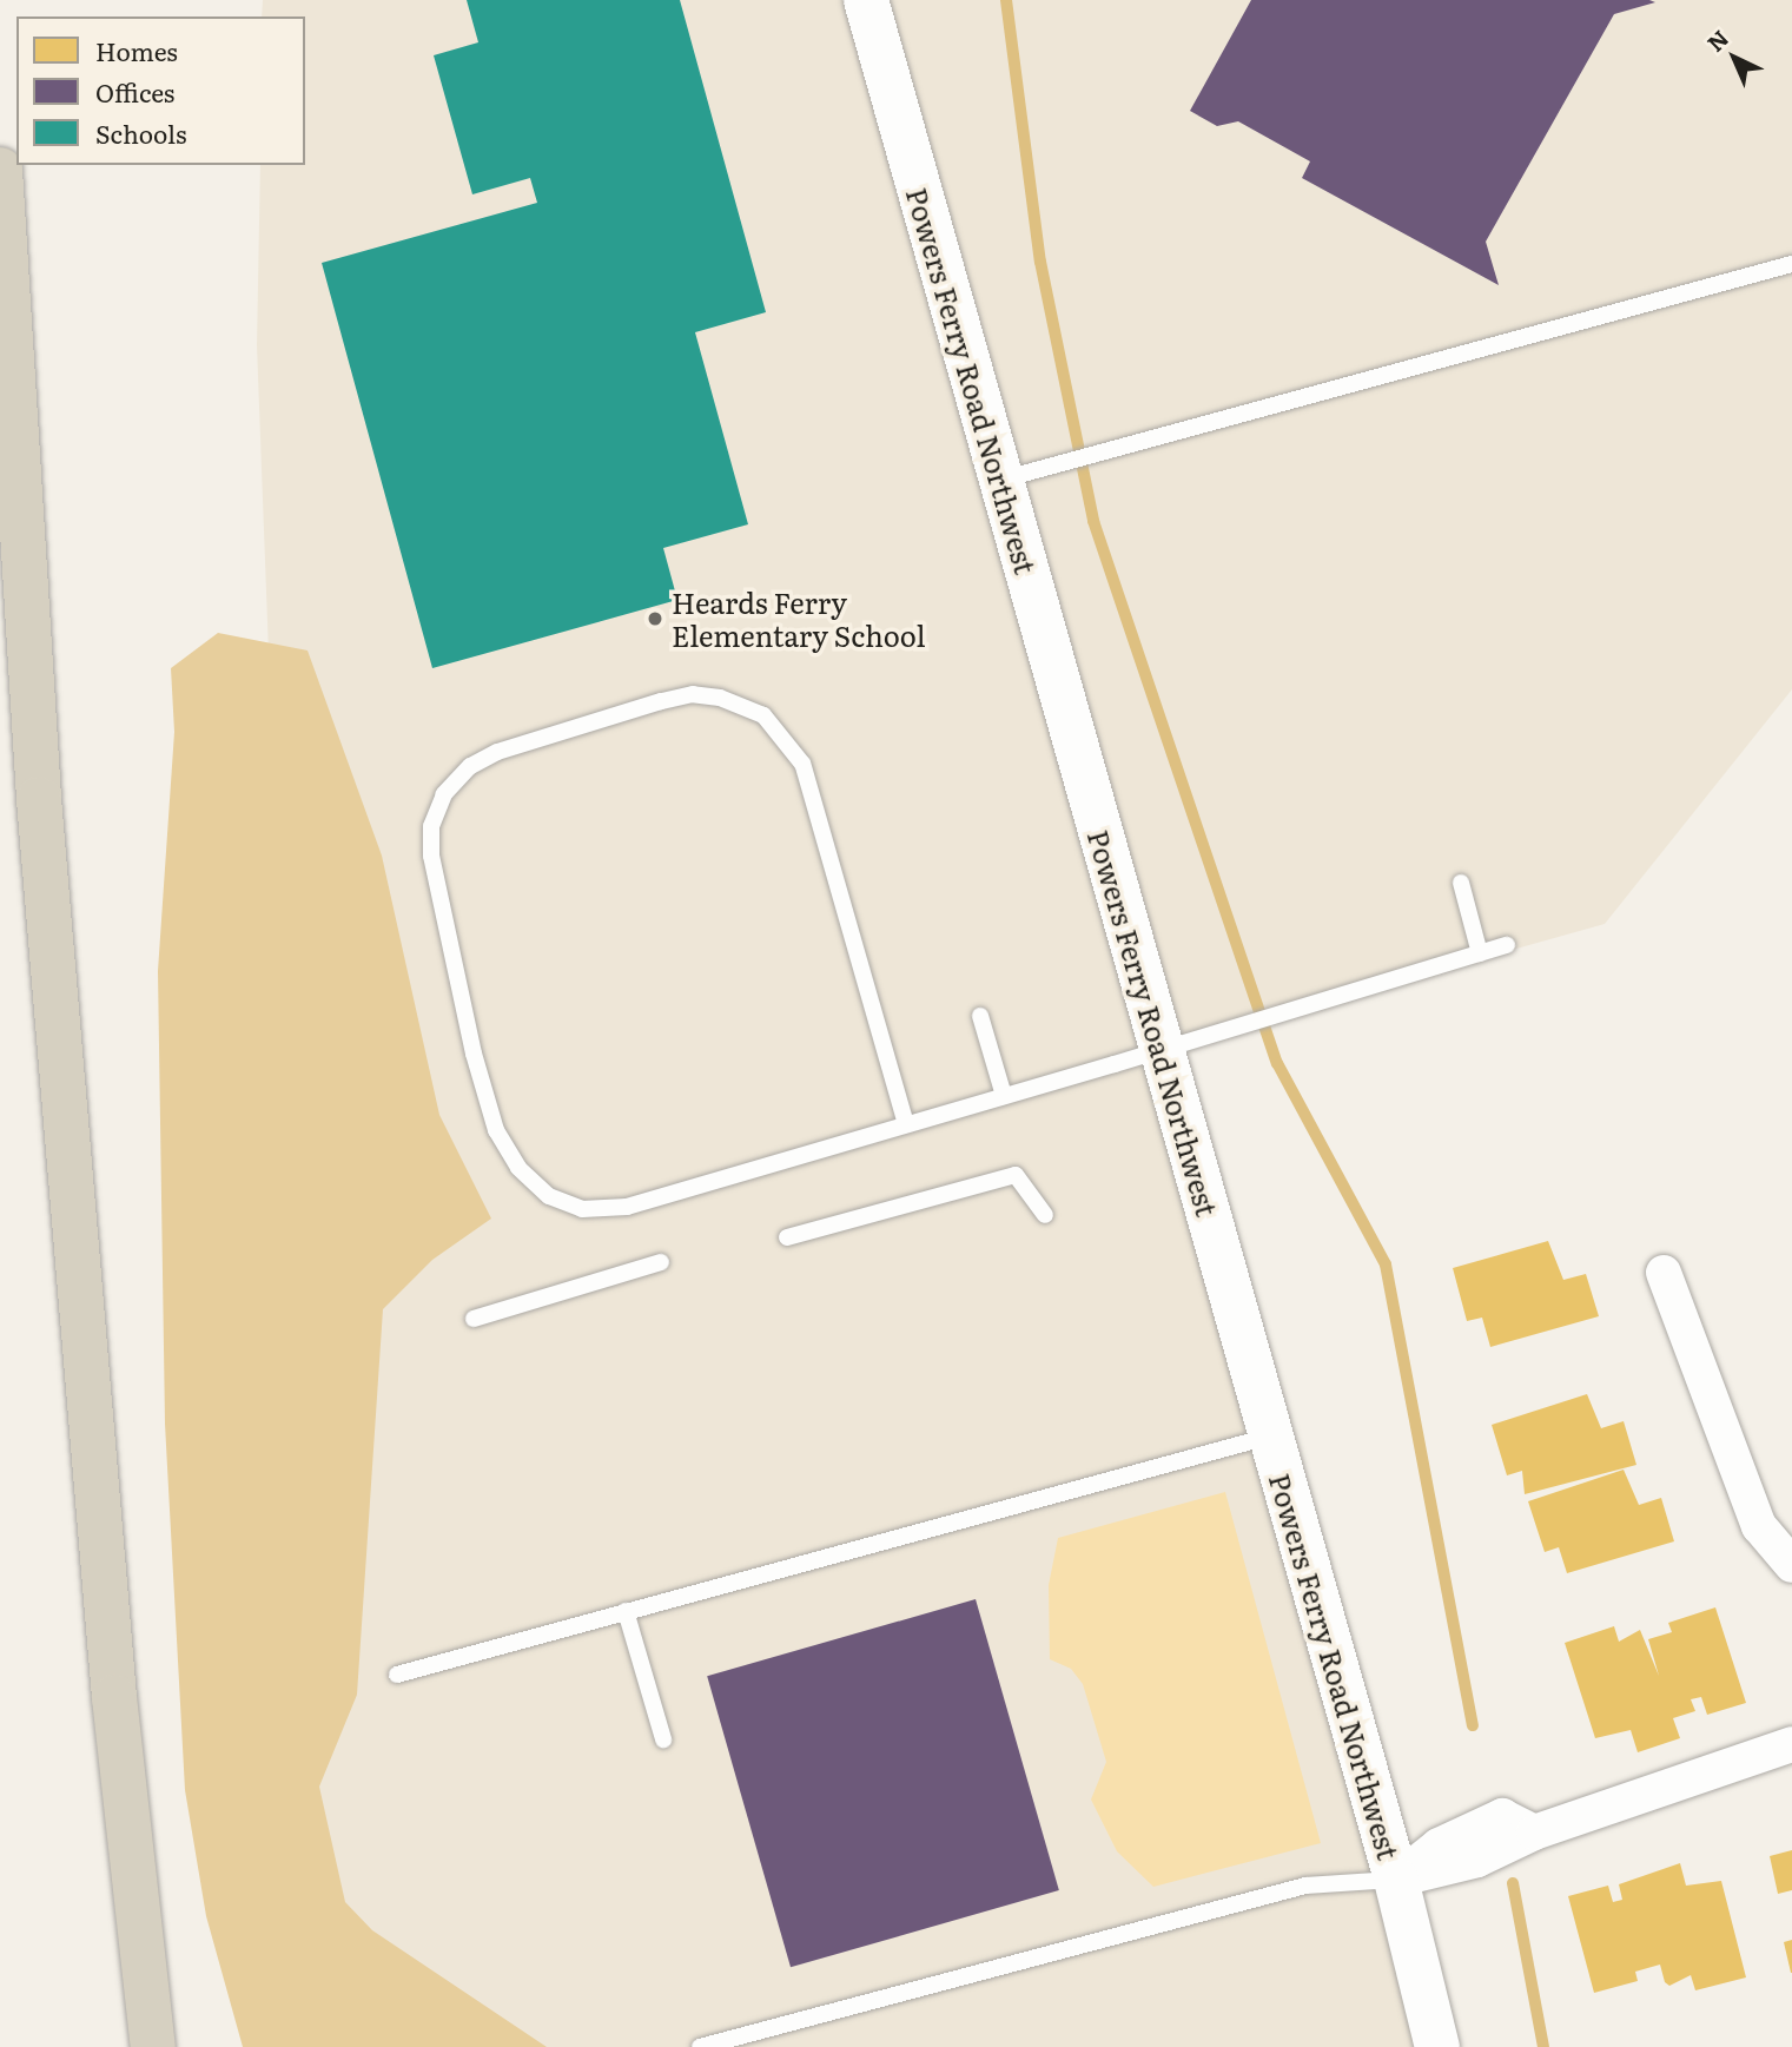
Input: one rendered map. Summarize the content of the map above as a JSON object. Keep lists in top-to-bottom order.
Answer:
{
  "streets": {
    "street": ["Powers Ferry Road Northwest"]
  },
  "places": ["Heards Ferry Elementary School"],
  "legend": ["Homes", "Offices", "Schools"],
  "north": "top left"
}
